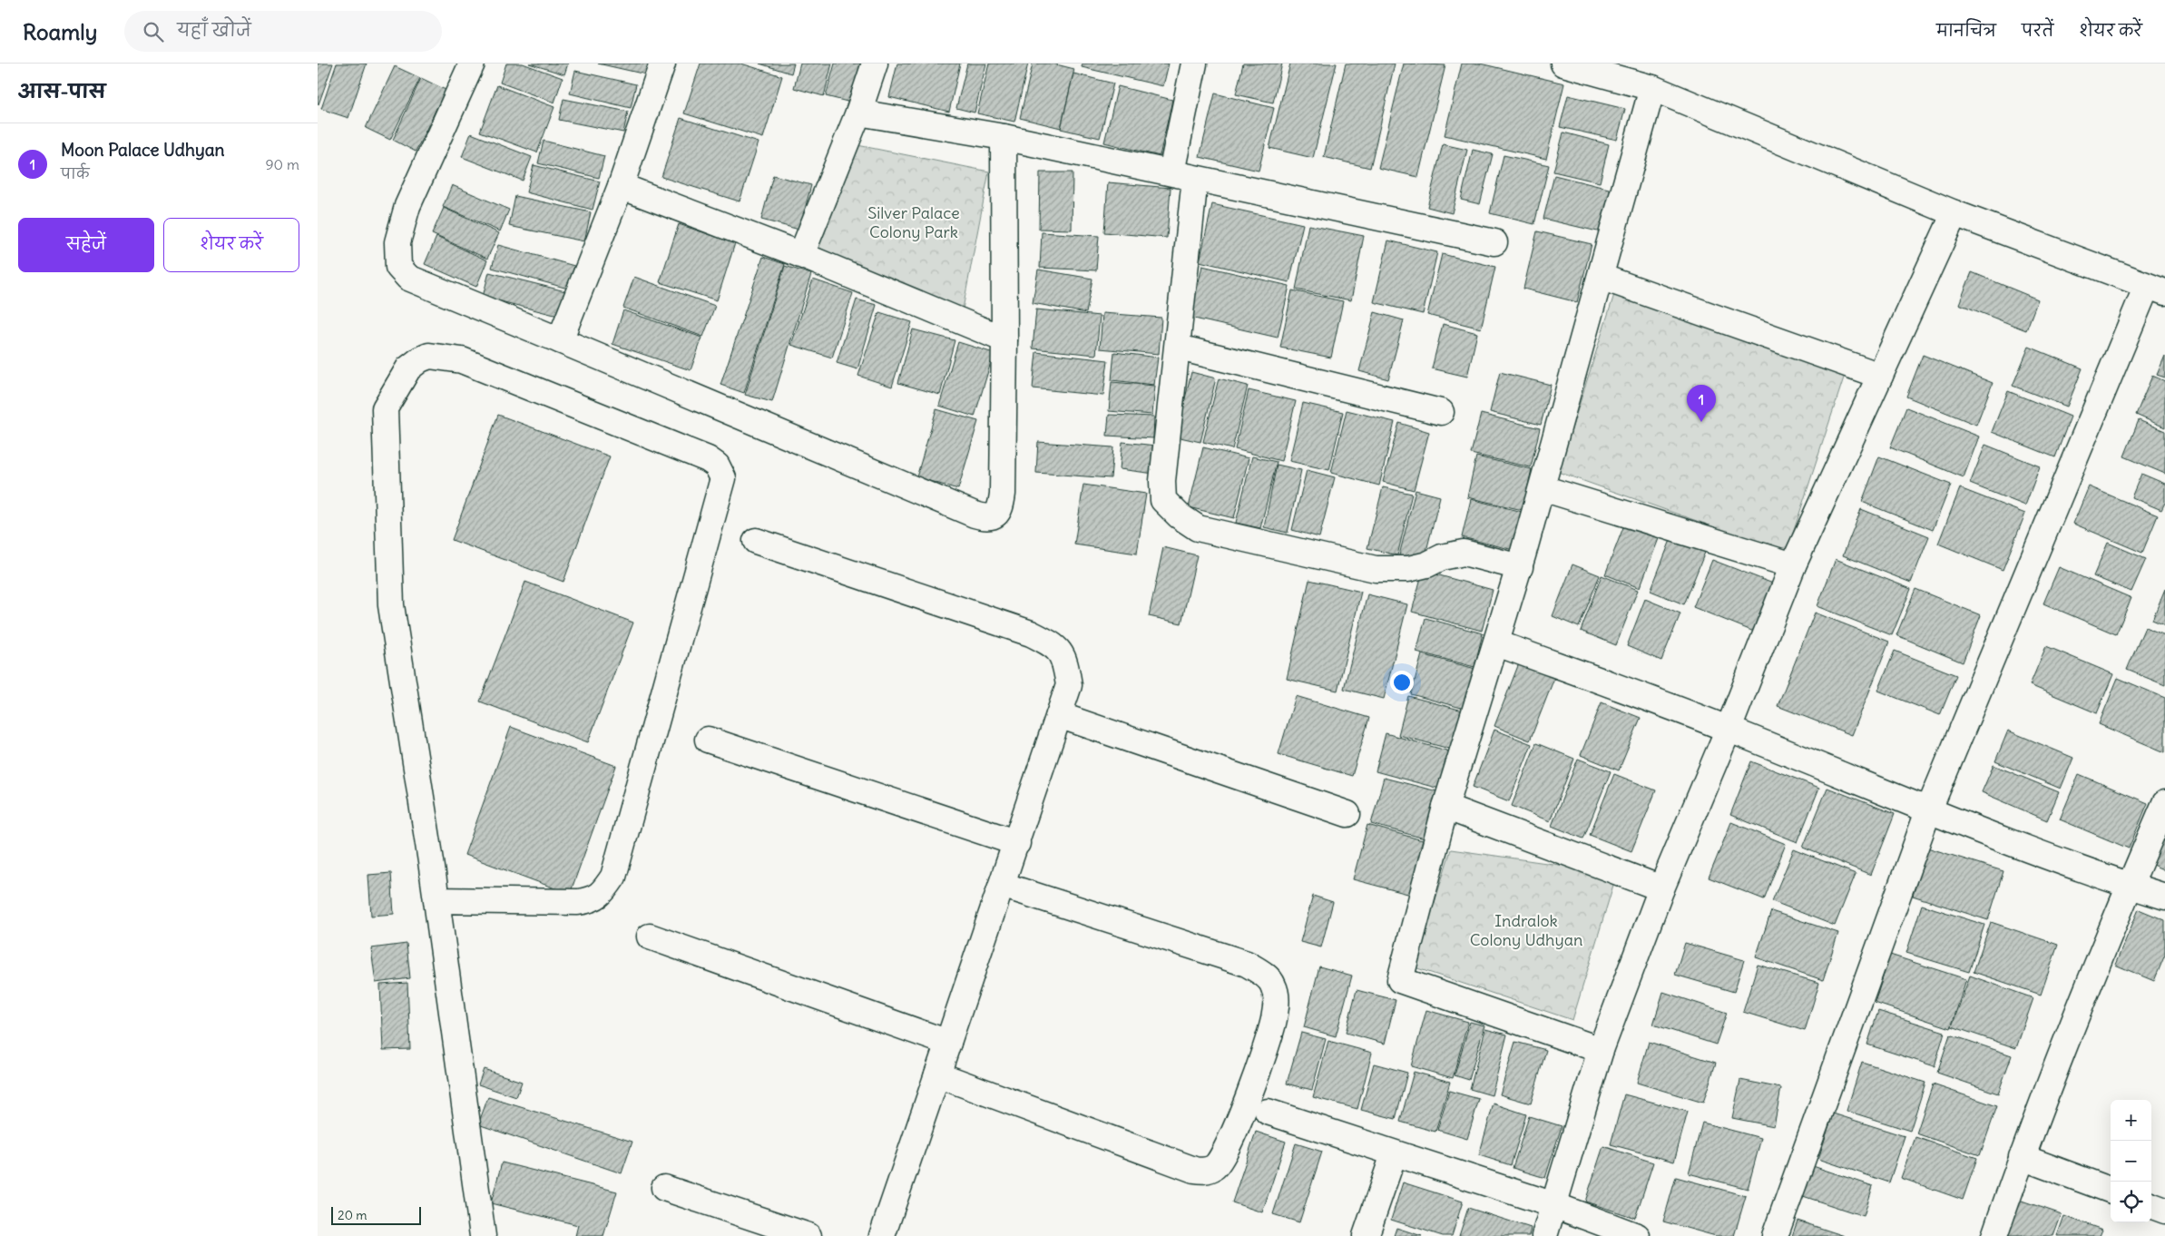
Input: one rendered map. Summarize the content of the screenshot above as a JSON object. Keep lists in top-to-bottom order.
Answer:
{
  "parks": ["Silver Palace Colony Park", "Indralok Colony Udhyan"],
  "scale_bar": "20 m",
  "page": {
    "header": "Roamly",
    "search": "यहाँ खोजें",
    "nav": ["मानचित्र", "परतें", "शेयर करें"],
    "heading": "आस-पास",
    "list": [
      {
        "mark": "1",
        "name": "Moon Palace Udhyan",
        "note": "पार्क",
        "value": "90 m"
      }
    ],
    "buttons": ["सहेजें", "शेयर करें"],
    "pins": "1",
    "map_buttons": ["+", "−"],
    "scale": "20 m"
  }
}
